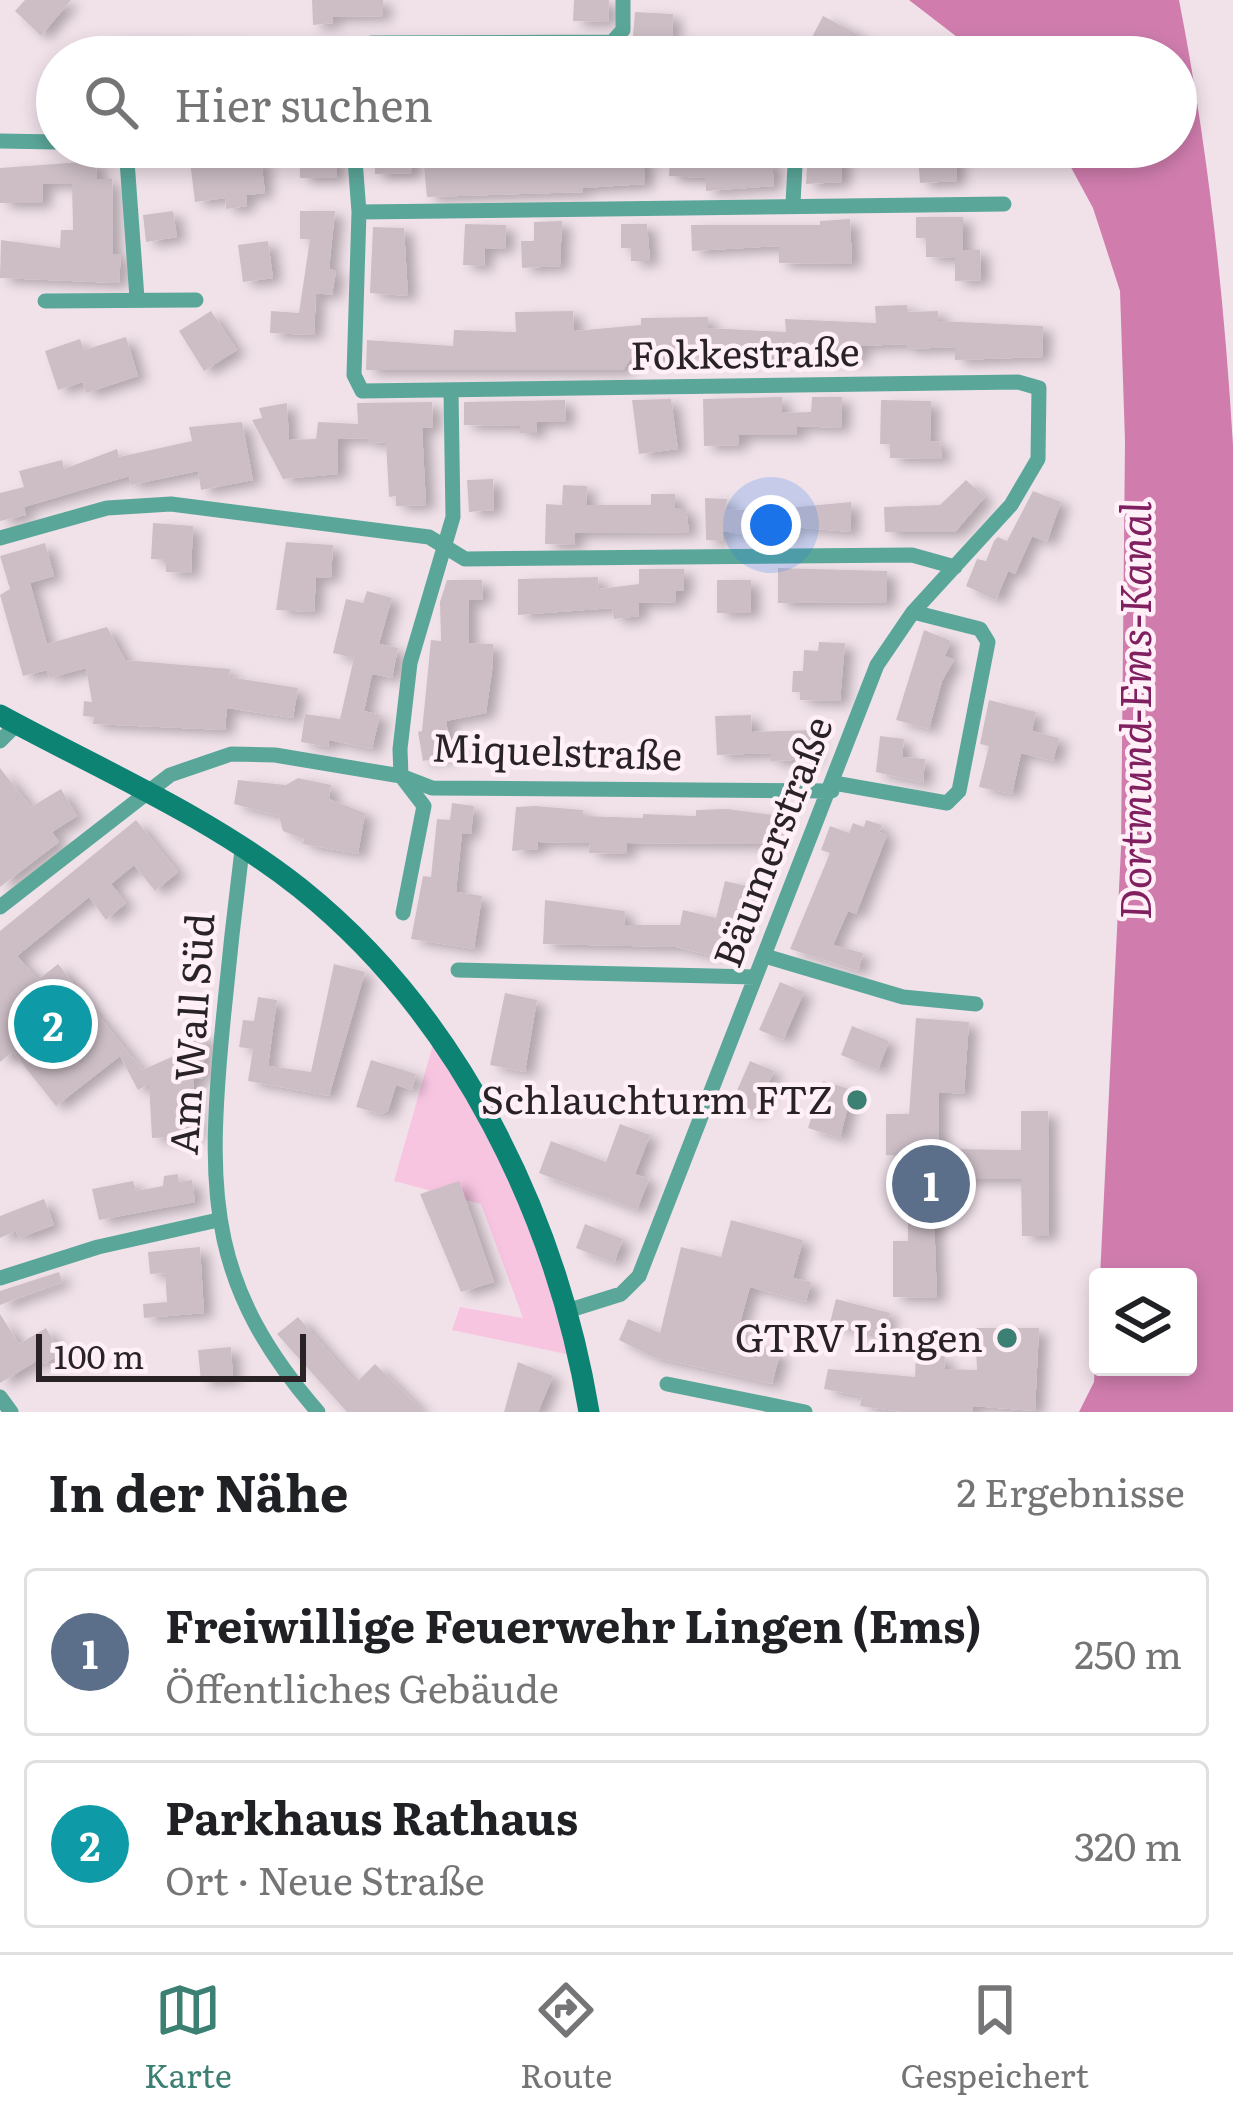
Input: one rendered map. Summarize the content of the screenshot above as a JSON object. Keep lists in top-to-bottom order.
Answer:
{
  "streets": {
    "street": [
      "Fokkestraße",
      "Miquelstraße",
      "Bäumerstraße",
      "Am Wall Süd"
    ]
  },
  "crossings": [
    ["Fokkestraße", "Bäumerstraße"],
    ["Miquelstraße", "Bäumerstraße"]
  ],
  "water": ["Dortmund-Ems-Kanal"],
  "places": ["Schlauchturm FTZ", "GTRV Lingen"],
  "scale_bar": "100 m",
  "page": {
    "search": "Hier suchen",
    "pins": ["2", "1"],
    "scale": "100 m",
    "heading": ["In der Nähe", "2 Ergebnisse"],
    "list": [
      {
        "mark": "1",
        "name": "Freiwillige Feuerwehr Lingen (Ems)",
        "note": "Öffentliches Gebäude",
        "value": "250 m"
      },
      {
        "mark": "2",
        "name": "Parkhaus Rathaus",
        "note": "Ort · Neue Straße",
        "value": "320 m"
      }
    ],
    "nav": ["Karte", "Route", "Gespeichert"]
  }
}
